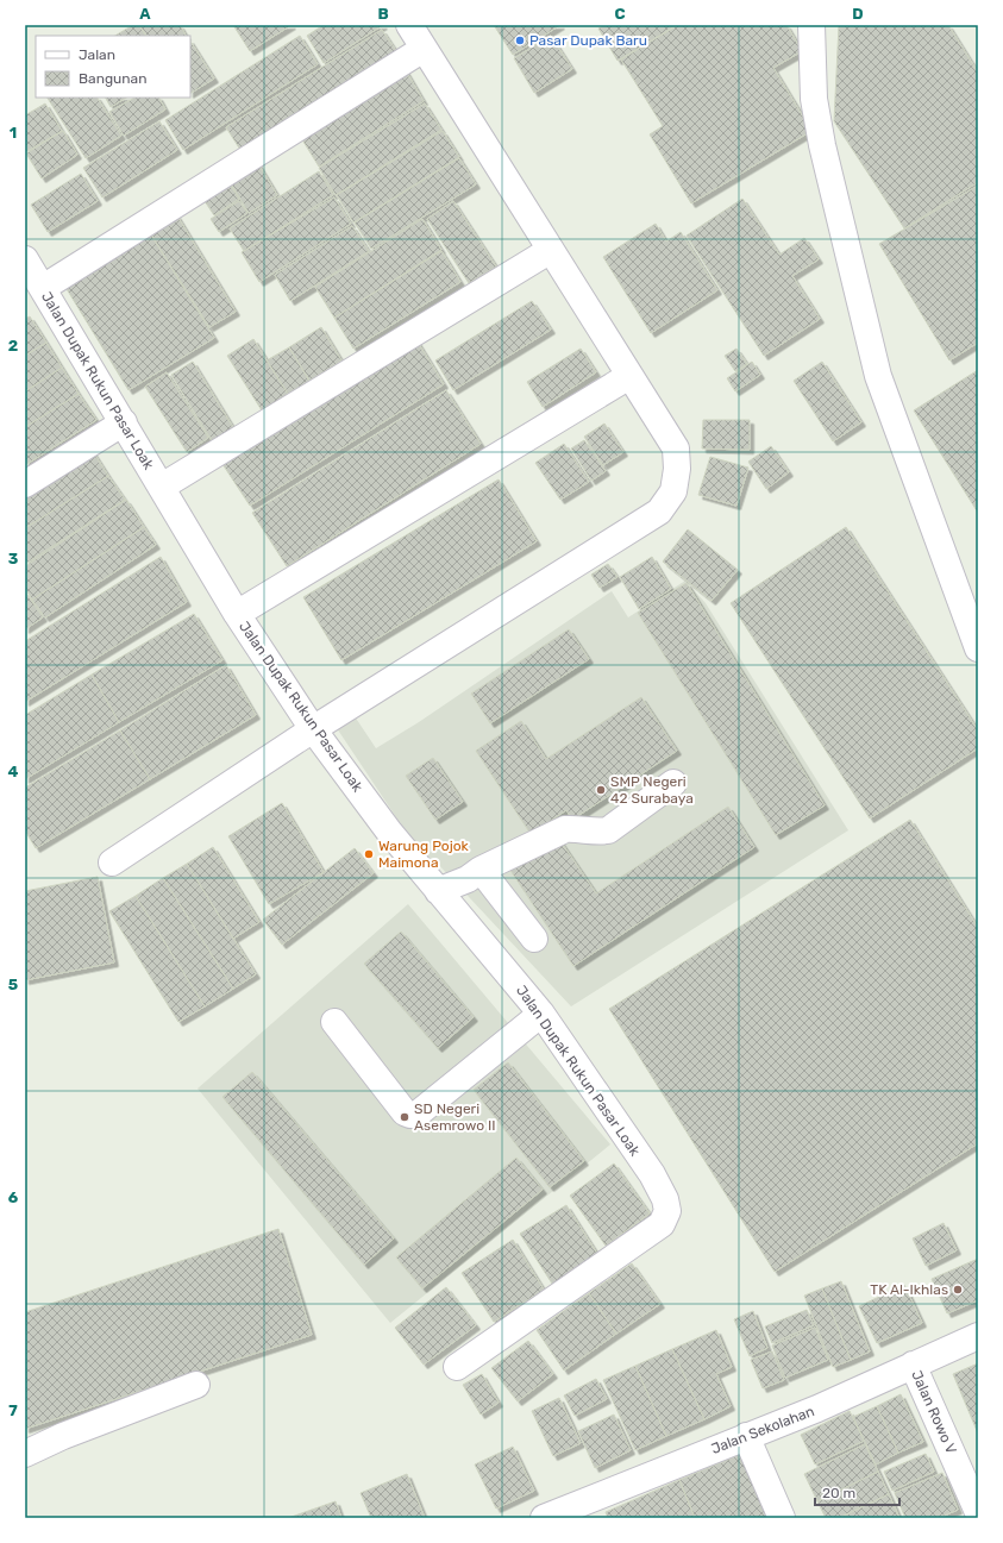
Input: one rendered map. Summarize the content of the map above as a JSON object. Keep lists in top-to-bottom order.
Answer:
{
  "streets": {
    "street": ["Jalan Dupak Rukun Pasar Loak", "Jalan Rowo V", "Jalan Sekolahan"]
  },
  "crossings": [
    ["Jalan Rowo V", "Jalan Sekolahan"]
  ],
  "places": [
    "Pasar Dupak Baru",
    "SMP Negeri 42 Surabaya",
    "Warung Pojok Maimona",
    "SD Negeri Asemrowo II",
    "TK Al-Ikhlas"
  ],
  "legend": ["Jalan", "Bangunan"],
  "scale_bar": "20 m",
  "grid": {
    "columns": [
      "A",
      "B",
      "C",
      "D"
    ],
    "rows": [
      "1",
      "2",
      "3",
      "4",
      "5",
      "6",
      "7"
    ]
  }
}
